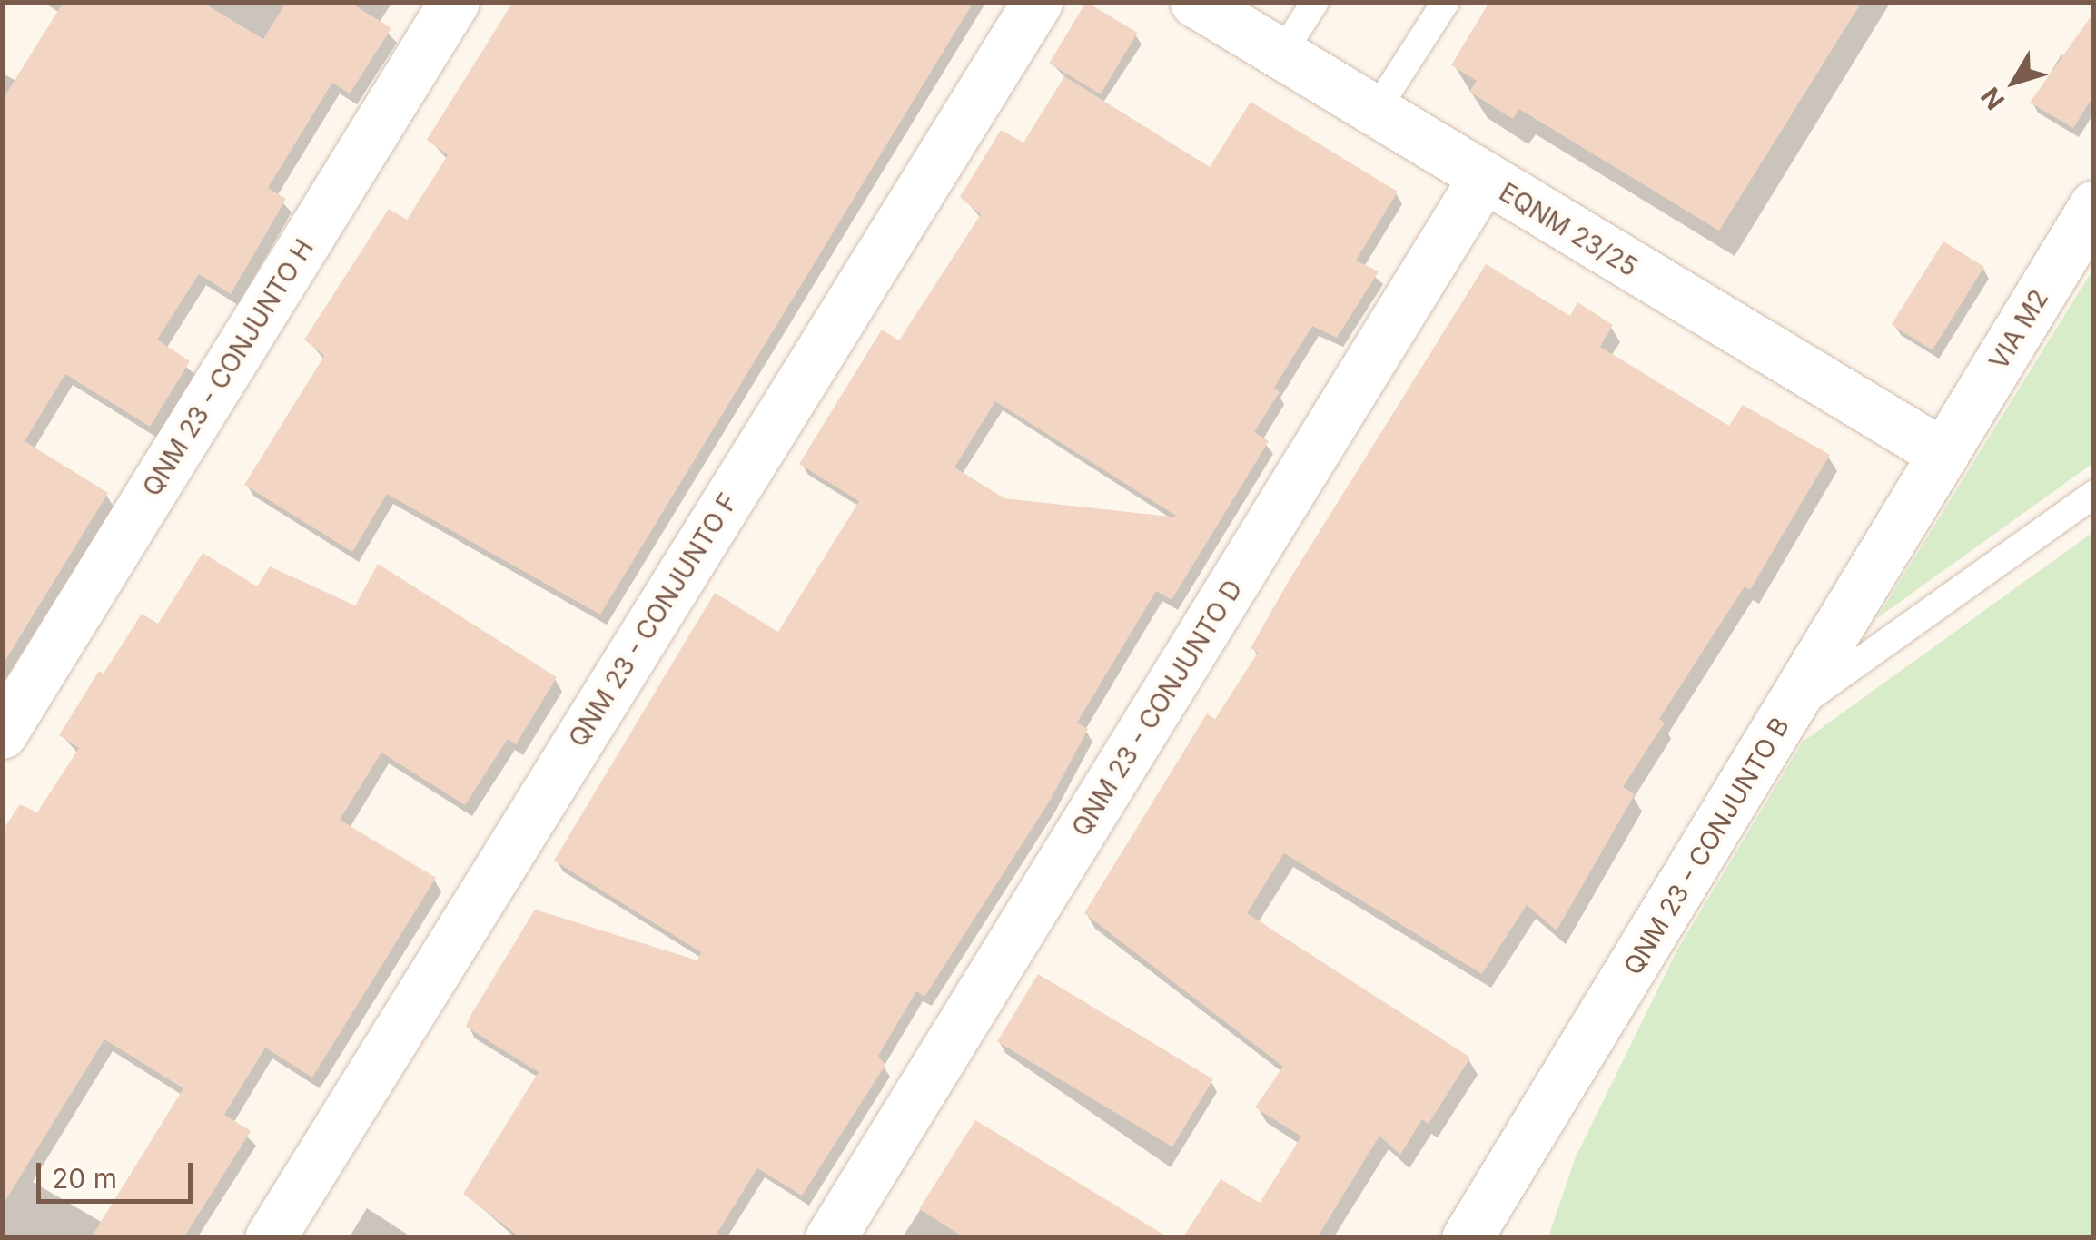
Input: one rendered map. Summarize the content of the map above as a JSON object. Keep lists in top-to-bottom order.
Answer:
{
  "streets": {
    "street": [
      "EQNM 23/25",
      "VIA M2",
      "QNM 23 - CONJUNTO H",
      "QNM 23 - CONJUNTO F",
      "QNM 23 - CONJUNTO D",
      "QNM 23 - CONJUNTO B"
    ]
  },
  "crossings": [
    ["EQNM 23/25", "VIA M2"],
    ["EQNM 23/25", "QNM 23 - CONJUNTO D"],
    ["EQNM 23/25", "QNM 23 - CONJUNTO B"],
    ["VIA M2", "QNM 23 - CONJUNTO B"]
  ],
  "scale_bar": "20 m",
  "north": "bottom left"
}
